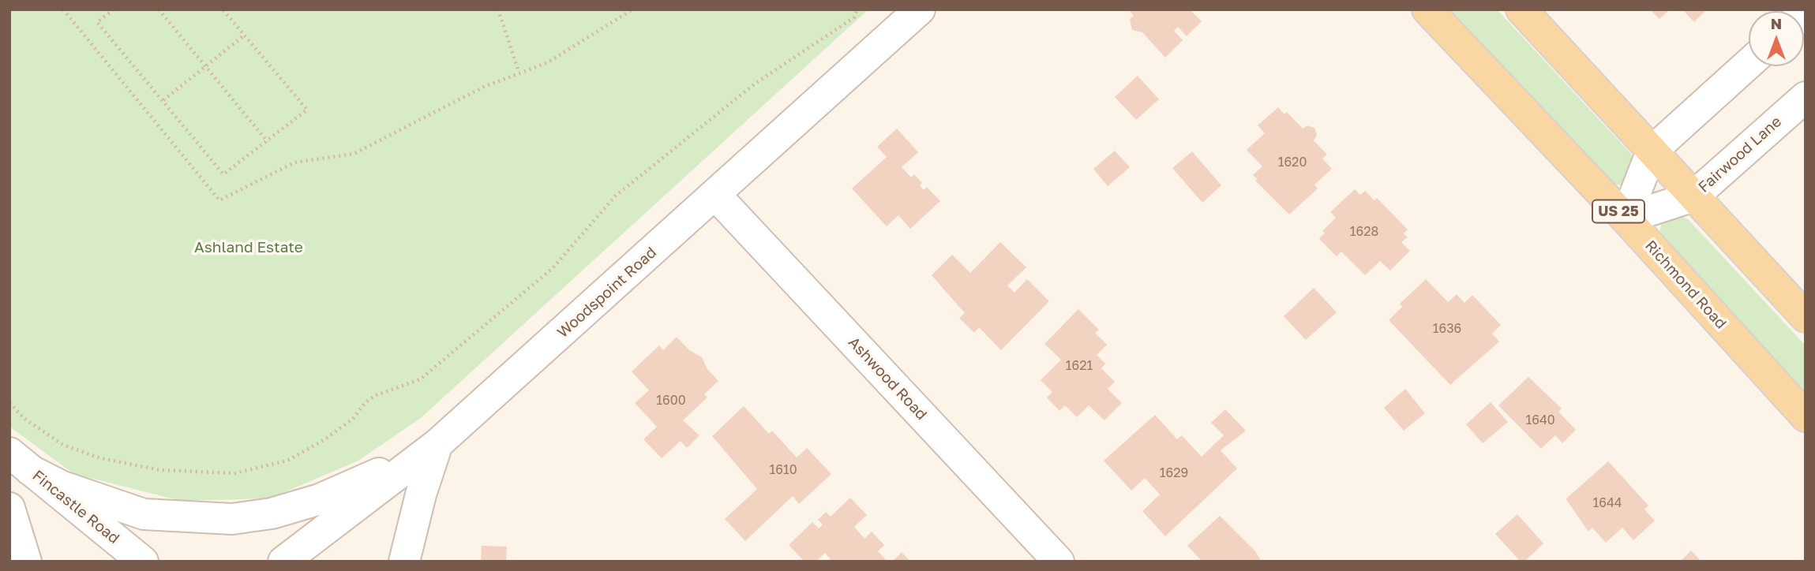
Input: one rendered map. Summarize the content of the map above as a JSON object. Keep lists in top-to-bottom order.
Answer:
{
  "streets": {
    "main road": ["US 25", "Richmond Road"],
    "street": [
      "Fairwood Lane",
      "Woodspoint Road",
      "Ashwood Road",
      "Fincastle Road"
    ]
  },
  "crossings": [
    ["Fairwood Lane", "Richmond Road"],
    ["Woodspoint Road", "Ashwood Road"]
  ],
  "parks": ["Ashland Estate"],
  "house_numbers": [
    "1620",
    "1628",
    "1636",
    "1621",
    "1600",
    "1640",
    "1610",
    "1629",
    "1644"
  ],
  "north": "top"
}
